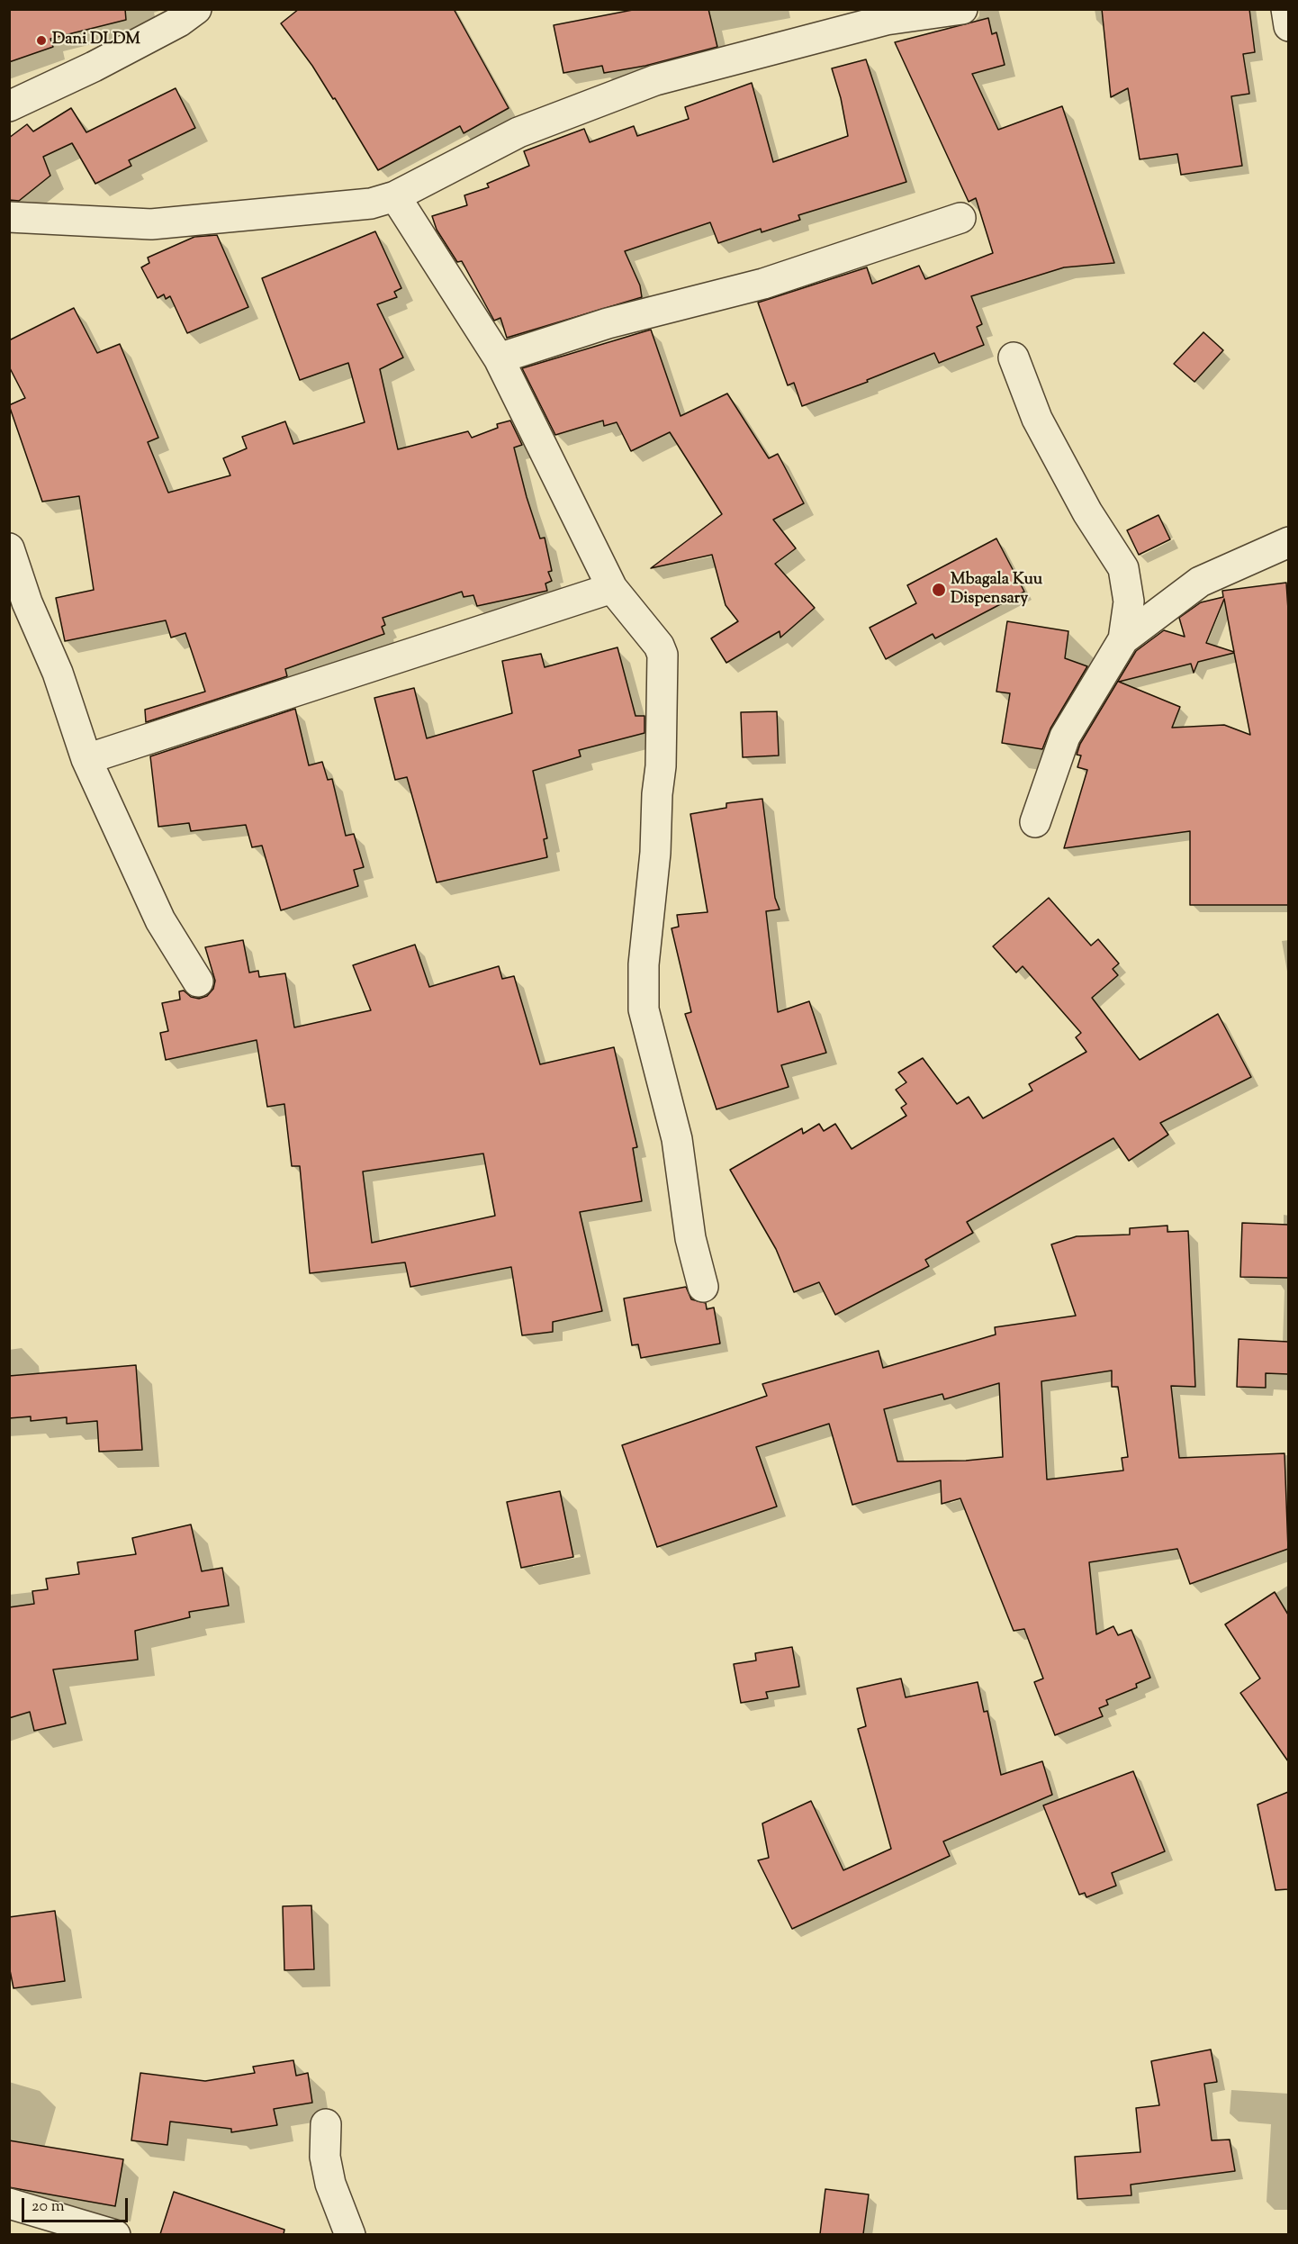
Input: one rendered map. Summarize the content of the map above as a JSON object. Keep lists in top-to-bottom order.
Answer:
{
  "places": ["Dani DLDM", "Mbagala Kuu Dispensary"],
  "scale_bar": "20 m"
}
